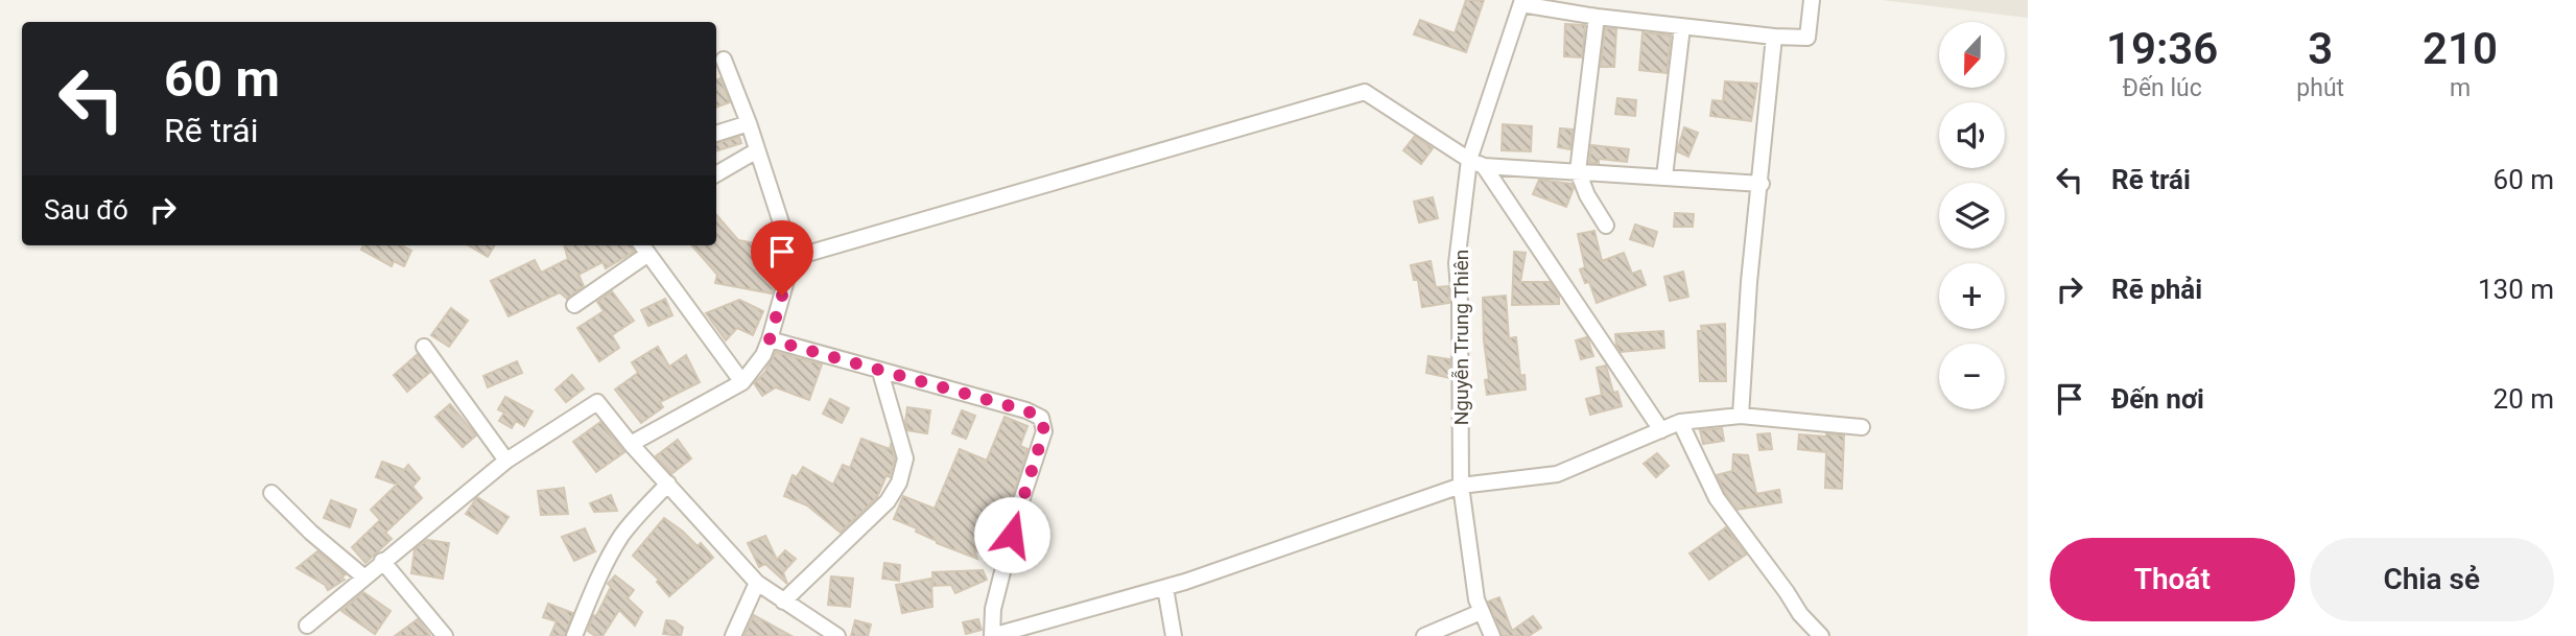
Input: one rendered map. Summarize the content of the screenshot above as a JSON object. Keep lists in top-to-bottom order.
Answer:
{
  "streets": {
    "street": ["Nguyễn Trung Thiên"]
  },
  "north": "bottom",
  "page": {
    "eta": [
      "19:36",
      "Đến lúc",
      "3",
      "phút",
      "210",
      "m"
    ],
    "map_buttons": ["+", "−"],
    "turn": ["60 m", "Rẽ trái"],
    "list": [
      {
        "name": "Rẽ trái",
        "value": "60 m"
      },
      {
        "name": "Rẽ phải",
        "value": "130 m"
      },
      {
        "name": "Đến nơi",
        "value": "20 m"
      }
    ],
    "then": "Sau đó",
    "buttons": ["Thoát", "Chia sẻ"]
  }
}
